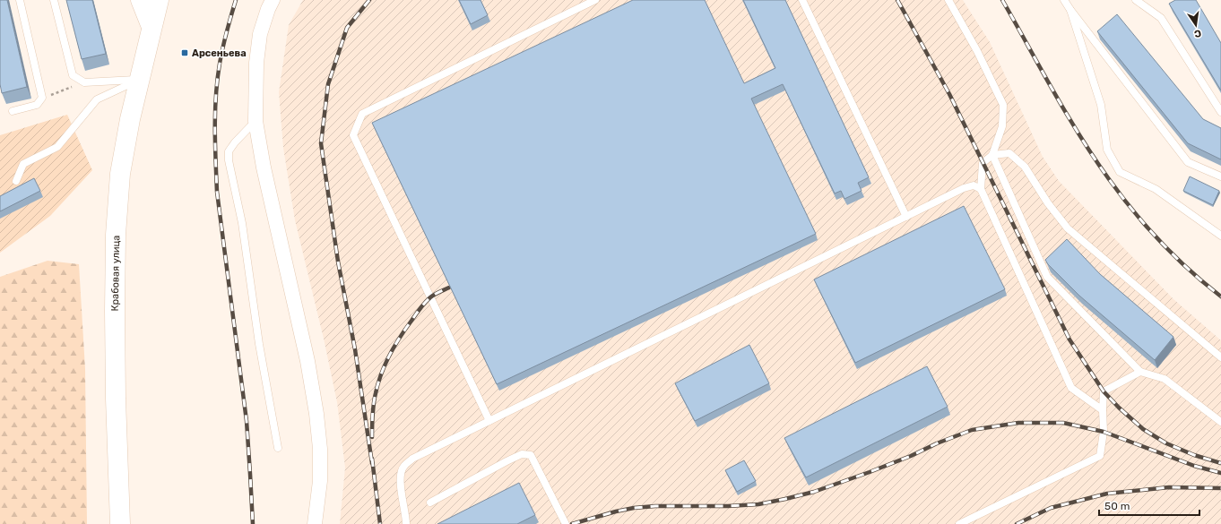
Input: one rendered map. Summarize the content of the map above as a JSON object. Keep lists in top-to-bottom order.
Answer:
{
  "streets": {
    "main road": ["Крабовая улица"]
  },
  "places": {
    "transit": ["Арсеньева"]
  },
  "scale_bar": "50 m",
  "north": "bottom"
}
